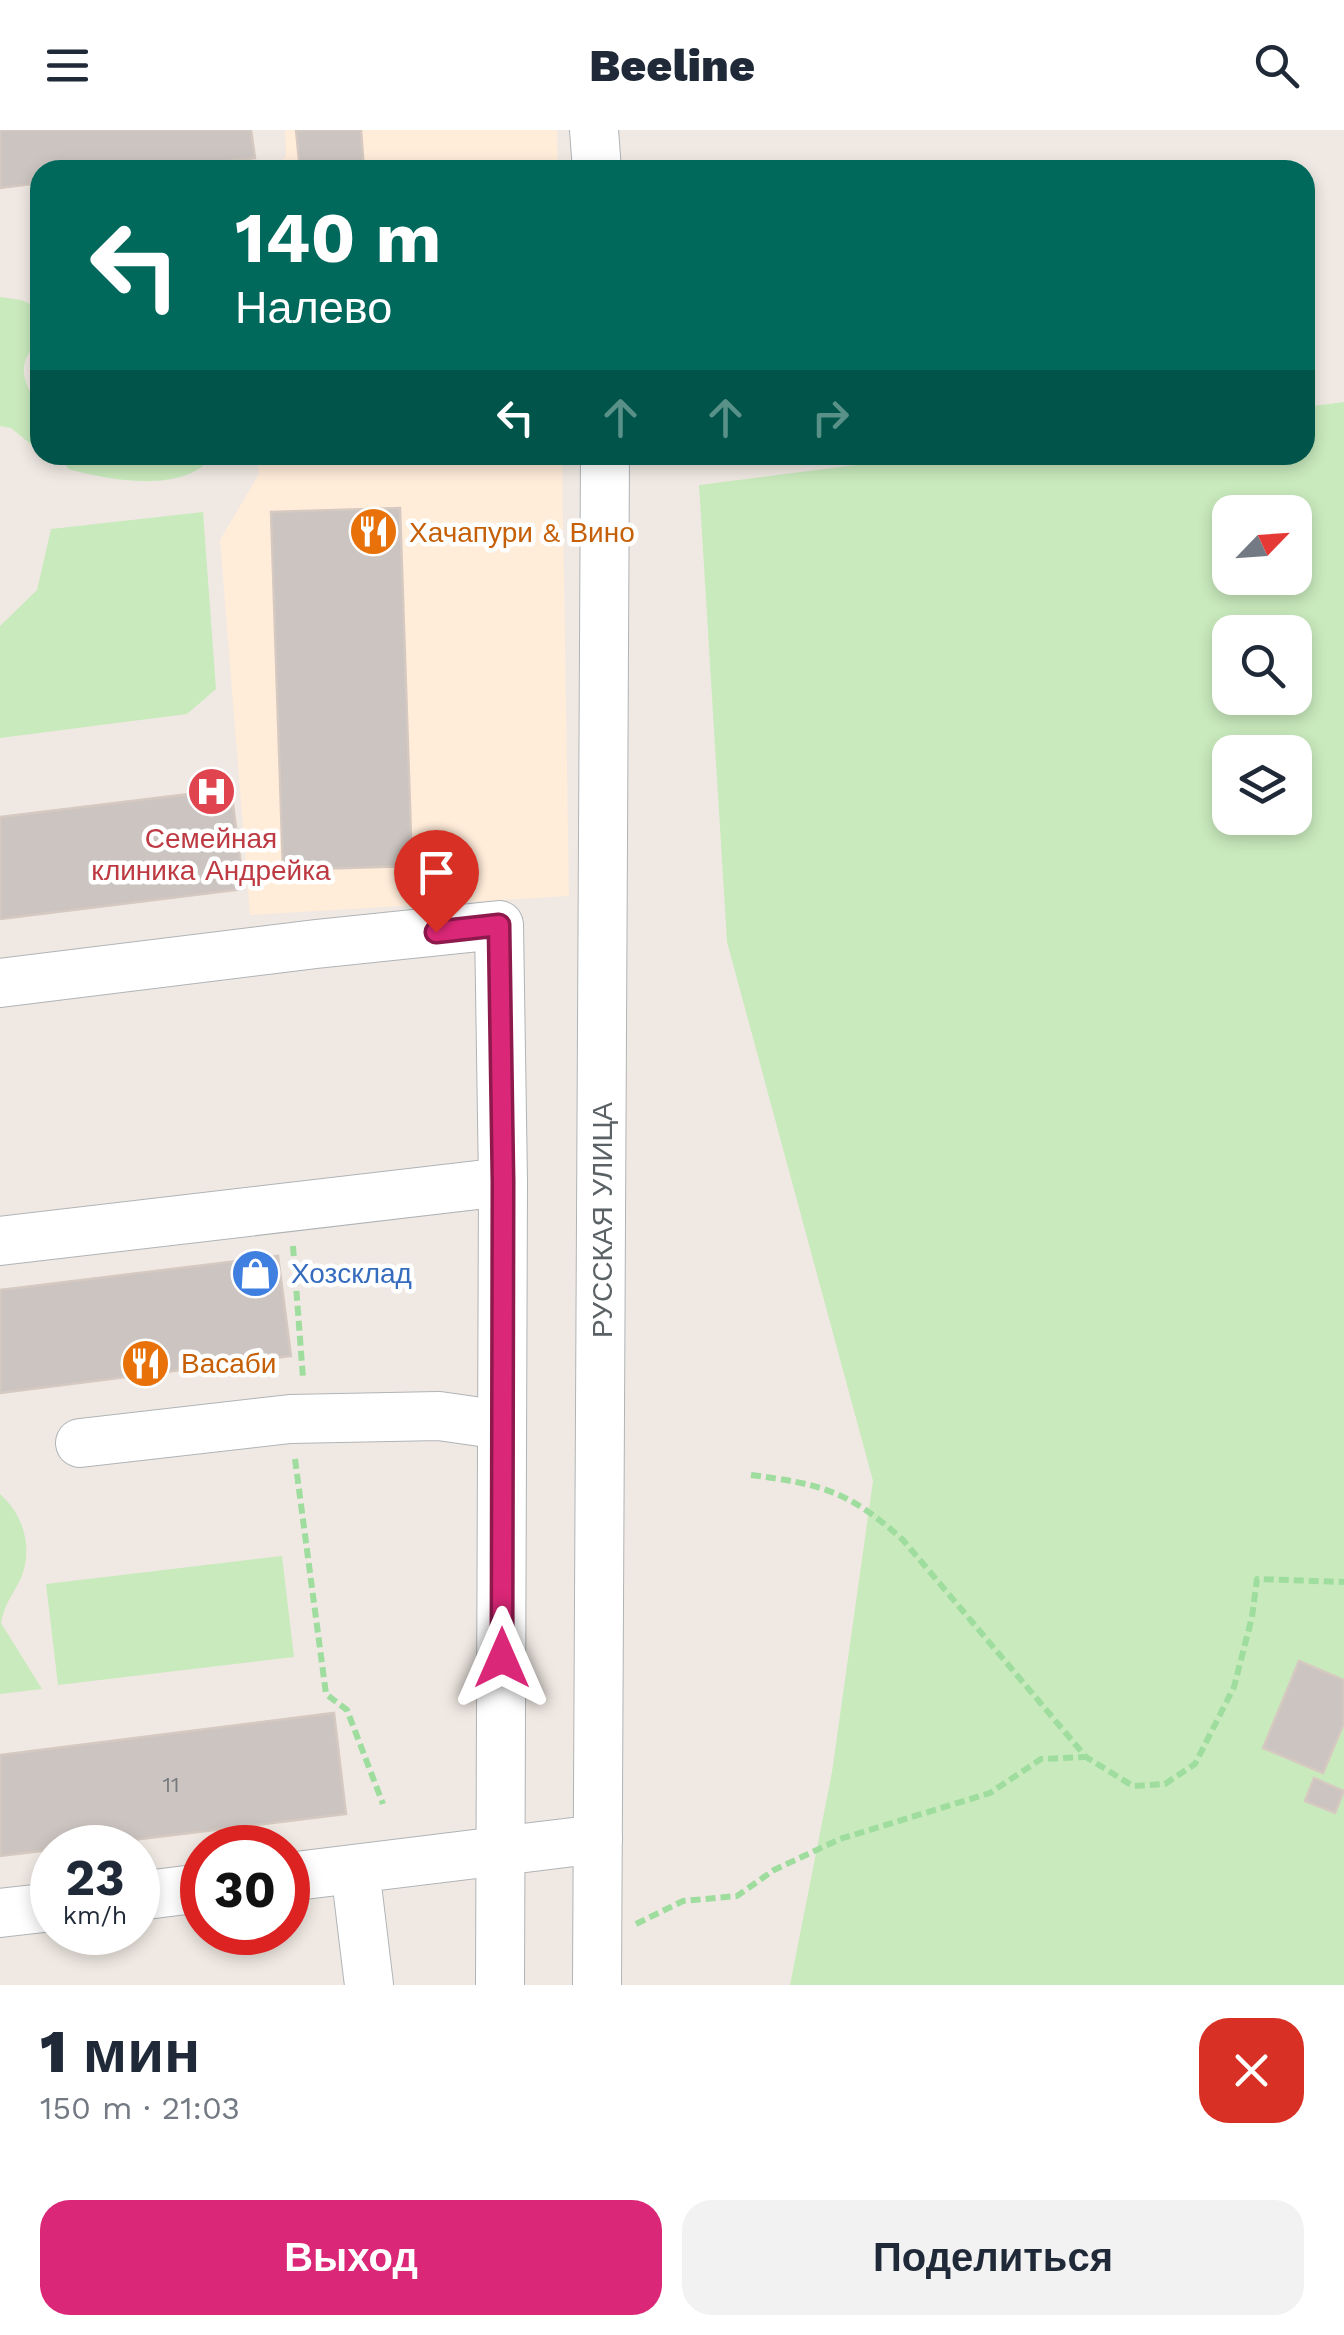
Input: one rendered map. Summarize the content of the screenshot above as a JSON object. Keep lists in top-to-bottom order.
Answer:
{
  "streets": {
    "street": ["РУССКАЯ УЛИЦА"]
  },
  "places": {
    "restaurant": ["Хачапури & Вино", "Васаби"],
    "hospital": ["Семейная клиника Андрейка"],
    "shop": ["Хозсклад"]
  },
  "house_numbers": ["11"],
  "north": "top right",
  "page": {
    "header": "Beeline",
    "turn": ["140 m", "Налево"],
    "speed": "23 km/h",
    "limit": "30",
    "heading": ["1 мин", "150 m · 21:03"],
    "buttons": ["Выход", "Поделиться"]
  }
}
